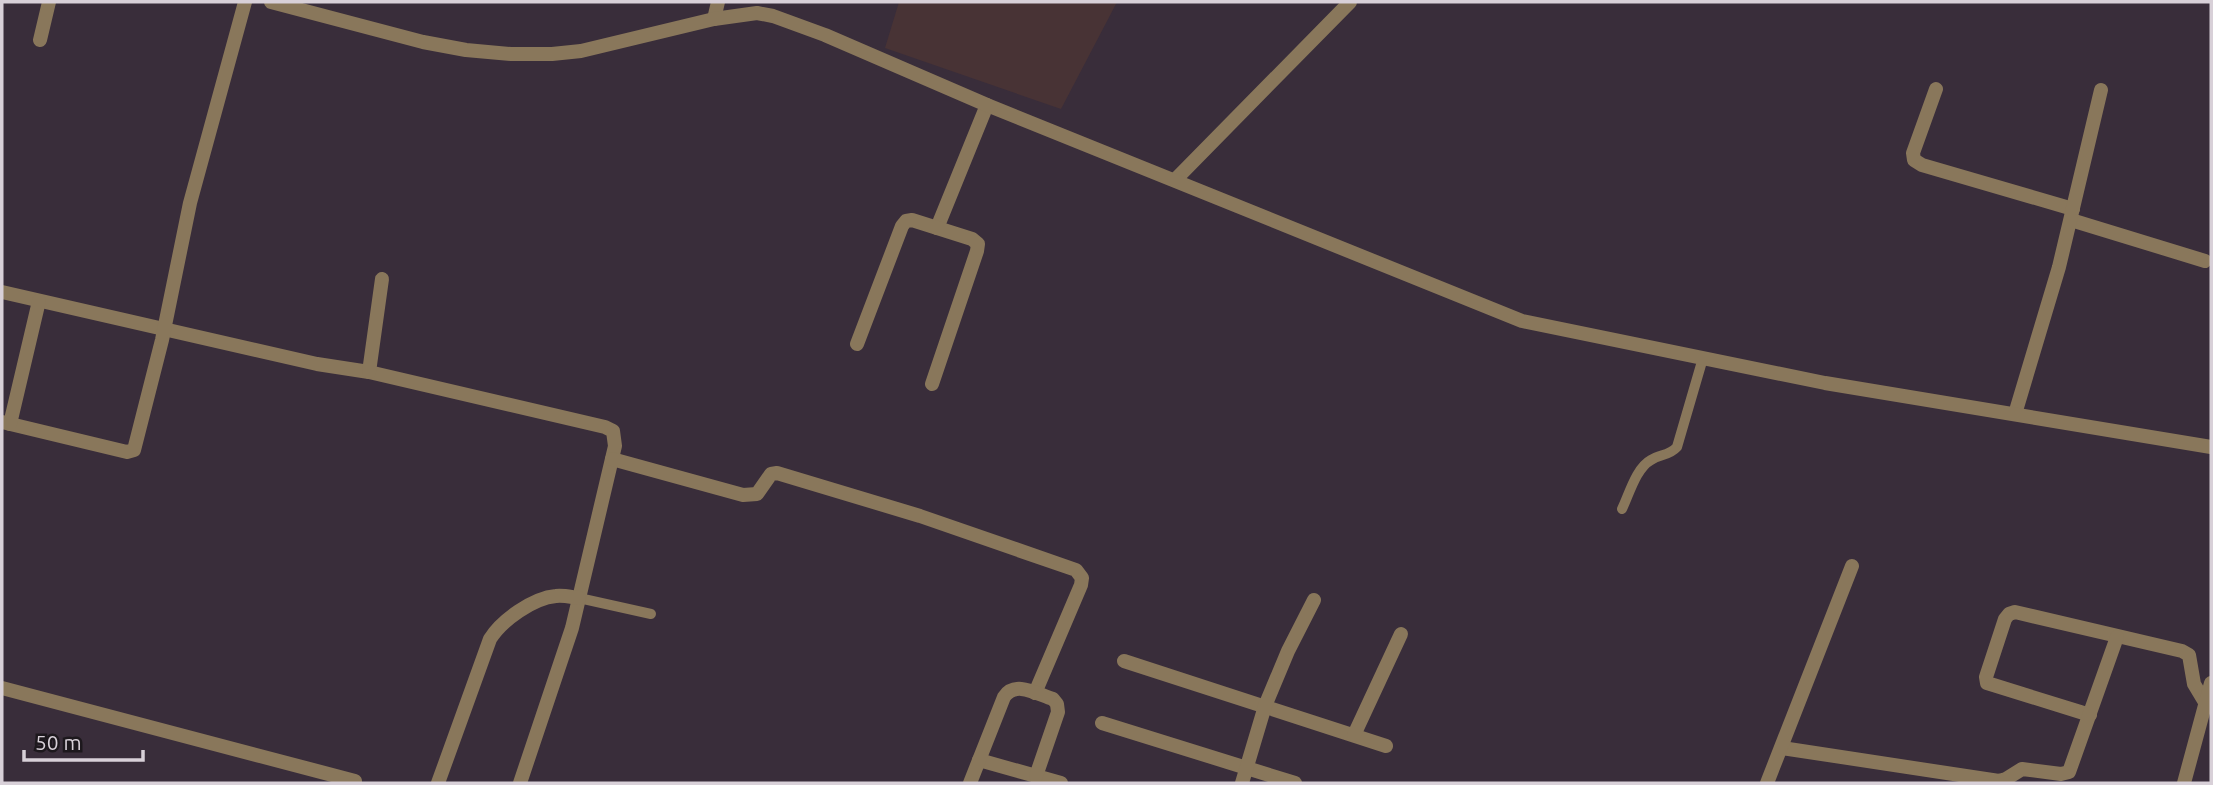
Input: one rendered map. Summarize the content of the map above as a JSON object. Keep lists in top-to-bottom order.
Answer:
{
  "scale_bar": "50 m"
}
